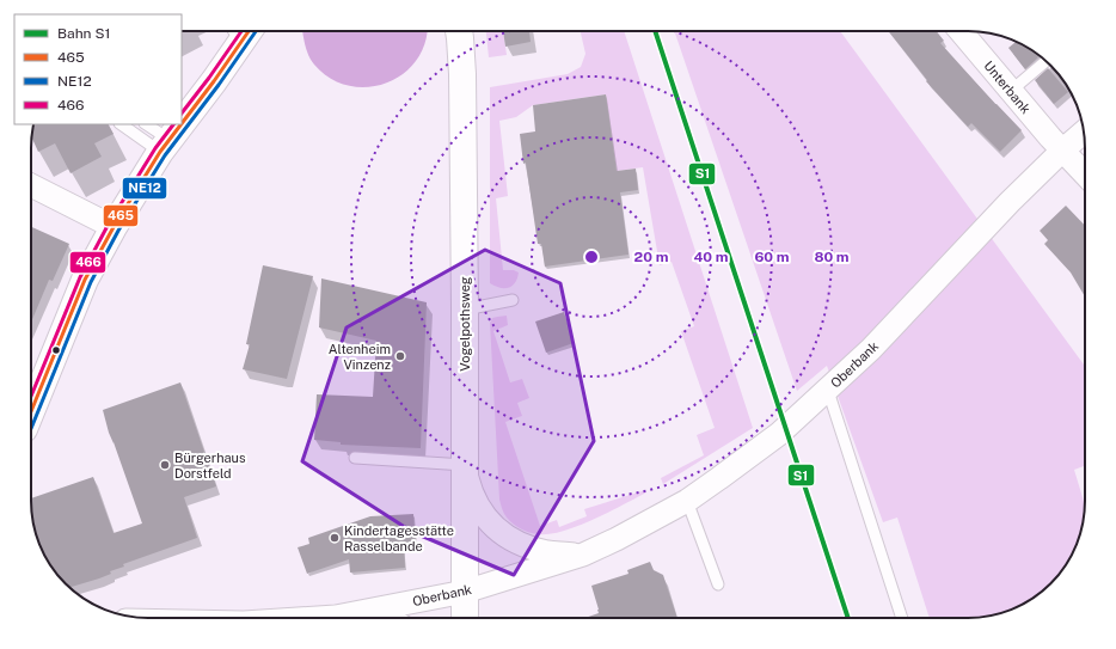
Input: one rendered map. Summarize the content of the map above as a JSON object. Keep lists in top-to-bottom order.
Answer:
{
  "streets": {
    "street": ["Unterbank", "Vogelpothsweg", "Oberbank"]
  },
  "crossings": [
    ["Unterbank", "Oberbank"],
    ["Vogelpothsweg", "Oberbank"]
  ],
  "places": ["Altenheim Vinzenz", "Bürgerhaus Dorstfeld", "Kindertagesstätte Rasselbande"],
  "lines": [
    "rail line S1",
    "transit line 465",
    "transit line NE12",
    "transit line 466"
  ],
  "legend": [
    "Bahn S1",
    "465",
    "NE12",
    "466"
  ],
  "rings": [
    "20 m",
    "40 m",
    "60 m",
    "80 m"
  ]
}
